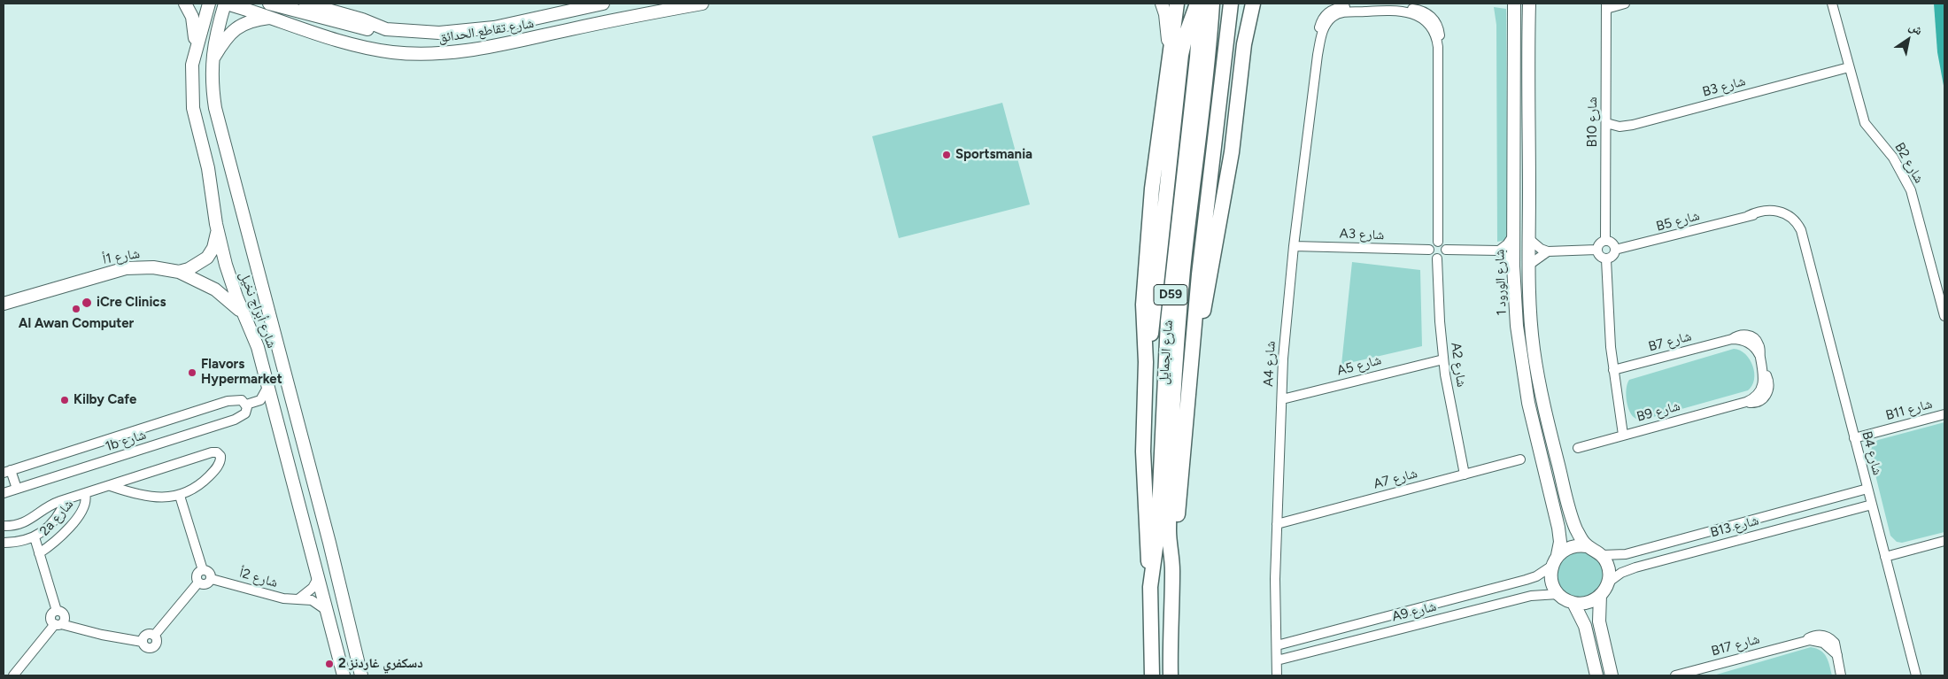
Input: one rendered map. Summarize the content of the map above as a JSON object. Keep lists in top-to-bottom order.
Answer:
{
  "streets": {
    "main road": ["D59", "شارع الجمايل"],
    "street": [
      "شارع تقاطع الحدائق",
      "B3 شارع",
      "B10 شارع",
      "B2 شارع",
      "B5 شارع",
      "A3 شارع",
      "شارع 1أ",
      "شارع الورود 1",
      "شارع أبراج نخيل",
      "B7 شارع",
      "A4 شارع",
      "A2 شارع",
      "A5 شارع",
      "B11 شارع",
      "B9 شارع",
      "1b شارع",
      "B4 شارع",
      "A7 شارع",
      "2a شارع",
      "B13 شارع",
      "شارع 2أ",
      "A9 شارع",
      "B17 شارع"
    ]
  },
  "crossings": [
    ["شارع تقاطع الحدائق", "شارع أبراج نخيل"],
    ["B3 شارع", "B10 شارع"],
    ["B3 شارع", "B2 شارع"],
    ["B10 شارع", "B5 شارع"],
    ["B5 شارع", "B4 شارع"],
    ["A3 شارع", "A4 شارع"],
    ["A3 شارع", "A2 شارع"],
    ["شارع 1أ", "شارع أبراج نخيل"],
    ["شارع الورود 1", "B13 شارع"],
    ["شارع الورود 1", "A9 شارع"],
    ["شارع أبراج نخيل", "1b شارع"],
    ["شارع أبراج نخيل", "شارع 2أ"],
    ["B7 شارع", "B9 شارع"],
    ["A4 شارع", "A2 شارع"],
    ["A4 شارع", "A5 شارع"],
    ["A4 شارع", "A7 شارع"],
    ["A4 شارع", "A9 شارع"],
    ["A2 شارع", "A5 شارع"],
    ["A2 شارع", "A7 شارع"],
    ["B11 شارع", "B4 شارع"],
    ["B4 شارع", "B13 شارع"],
    ["B13 شارع", "A9 شارع"]
  ],
  "places": [
    "Sportsmania",
    "iCre Clinics",
    "Al Awan Computer",
    "Flavors Hypermarket",
    "Kilby Cafe",
    "دسكفري غاردنز 2"
  ],
  "north": "top right"
}
